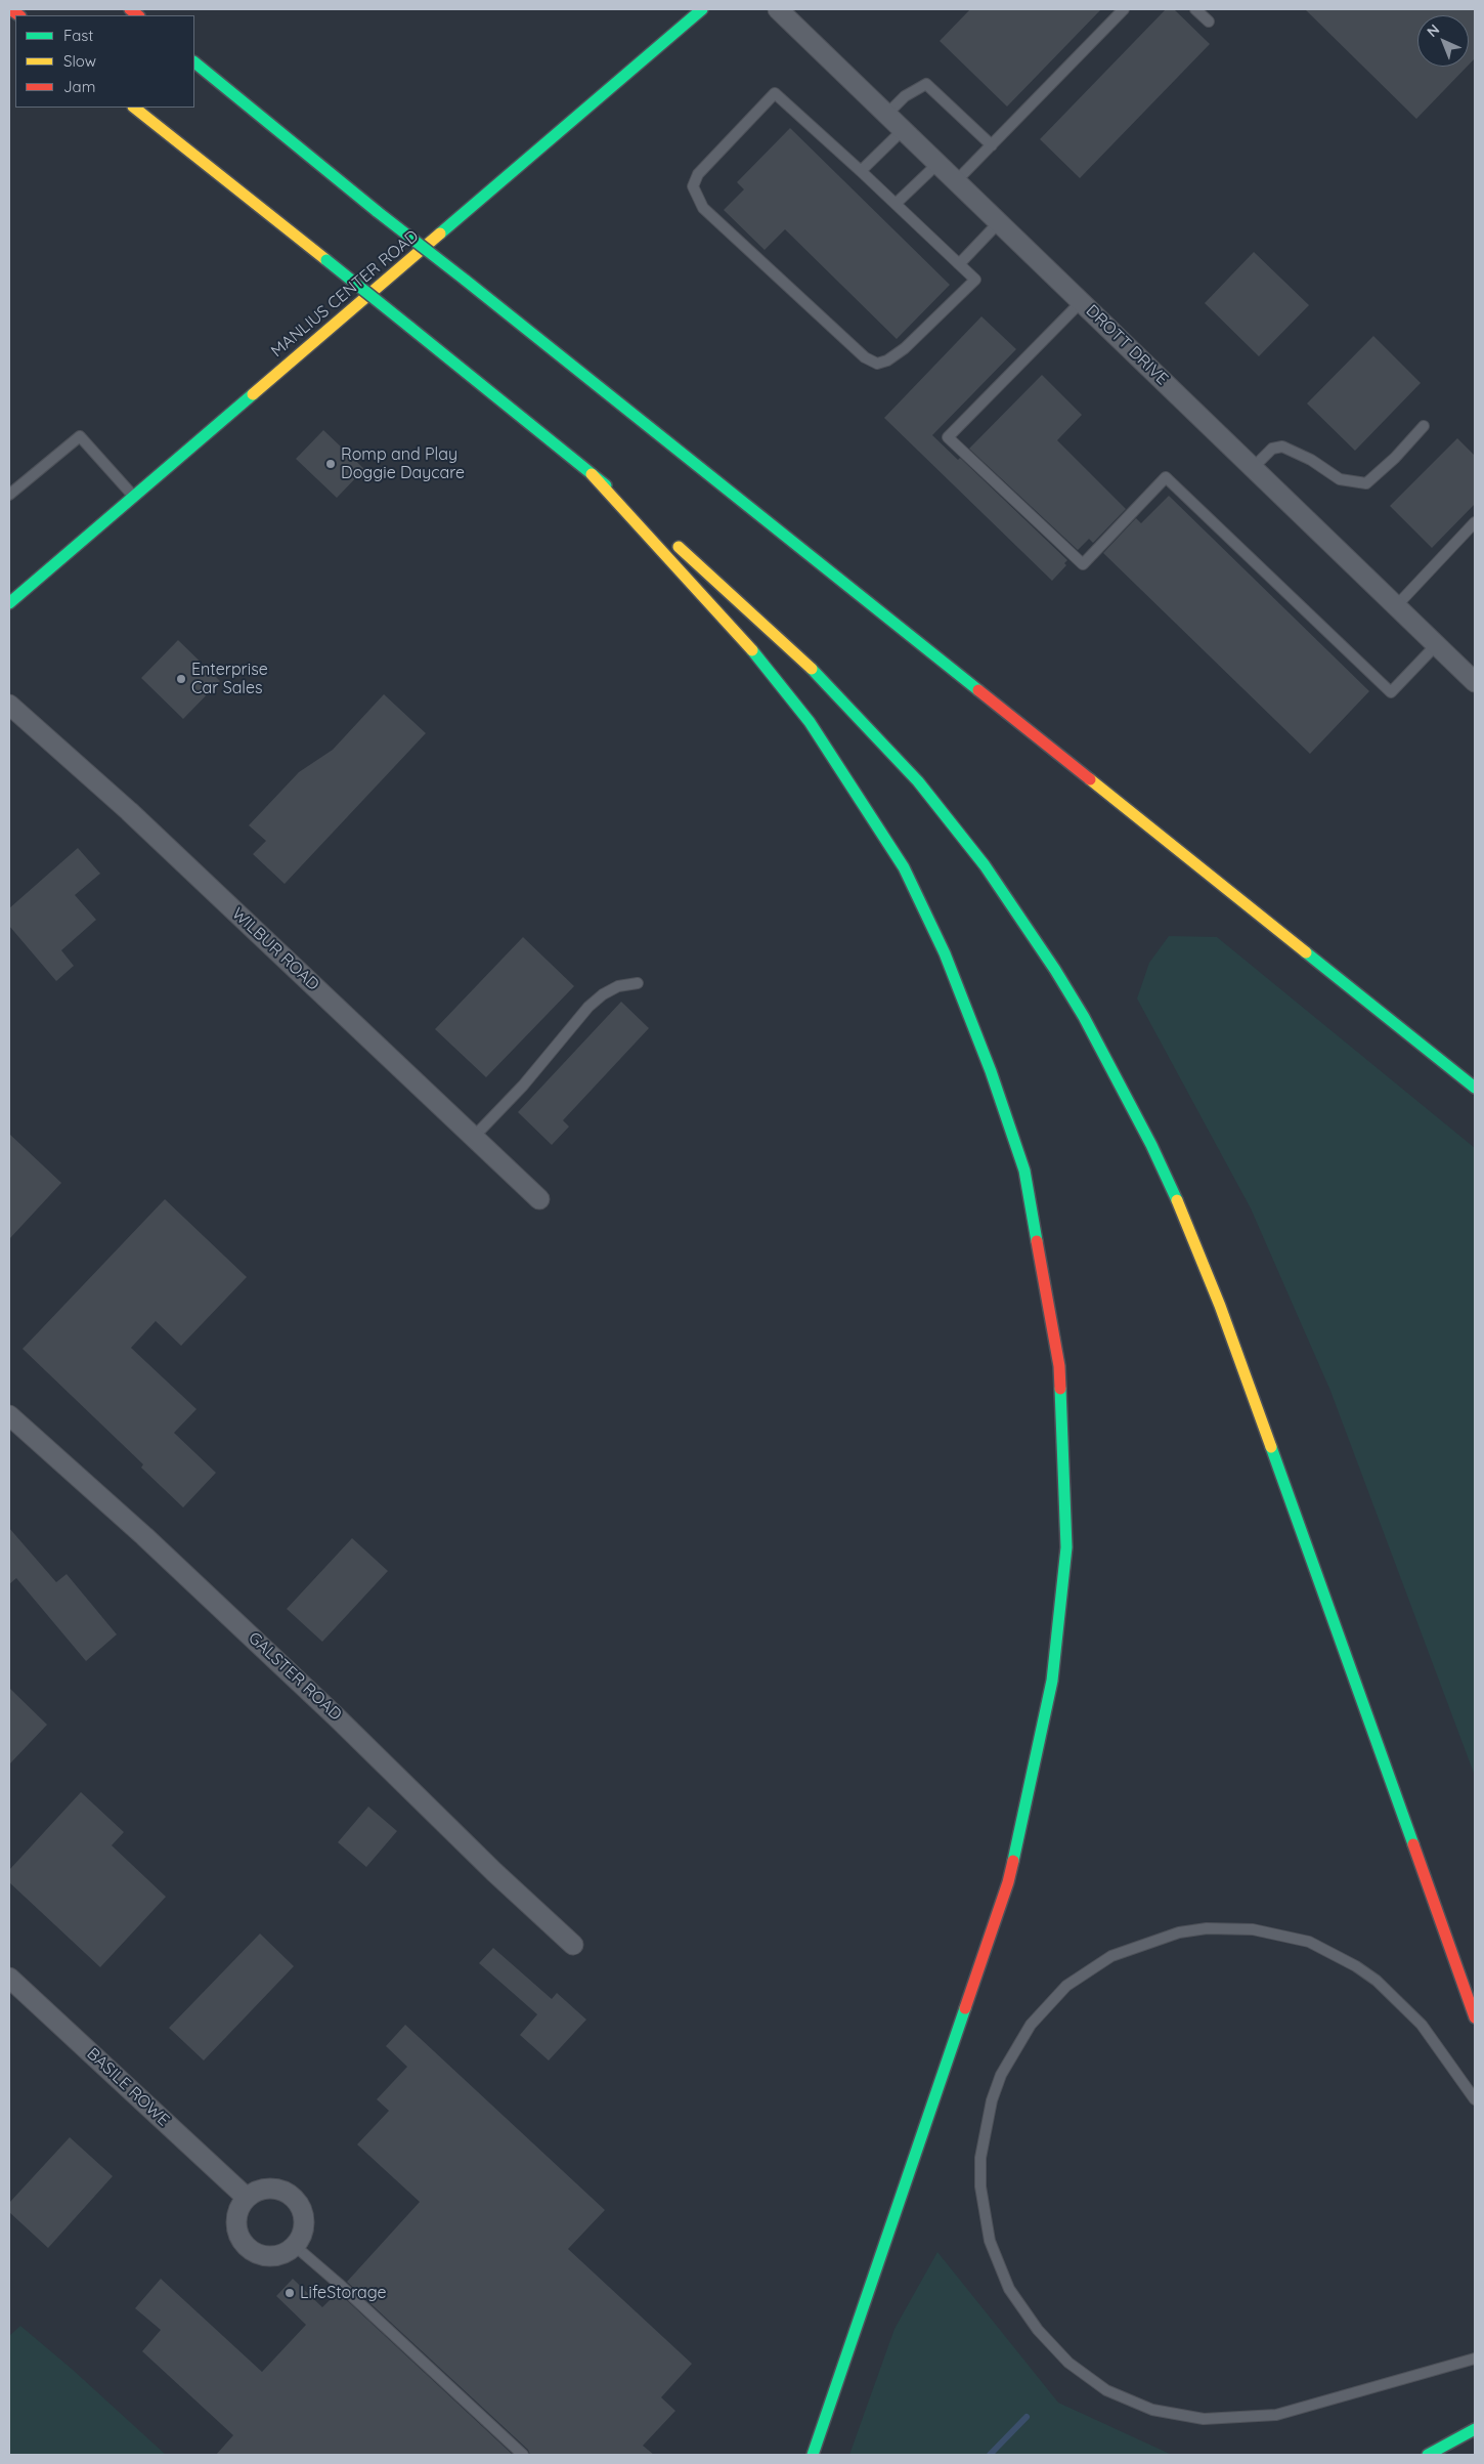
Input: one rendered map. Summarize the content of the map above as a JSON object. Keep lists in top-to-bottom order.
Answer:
{
  "streets": {
    "main road": ["MANLIUS CENTER ROAD"],
    "street": [
      "DROTT DRIVE",
      "WILBUR ROAD",
      "GALSTER ROAD",
      "BASILE ROWE"
    ]
  },
  "places": ["Romp and Play Doggie Daycare", "Enterprise Car Sales", "LifeStorage"],
  "legend": ["Fast", "Slow", "Jam"],
  "north": "top left"
}
